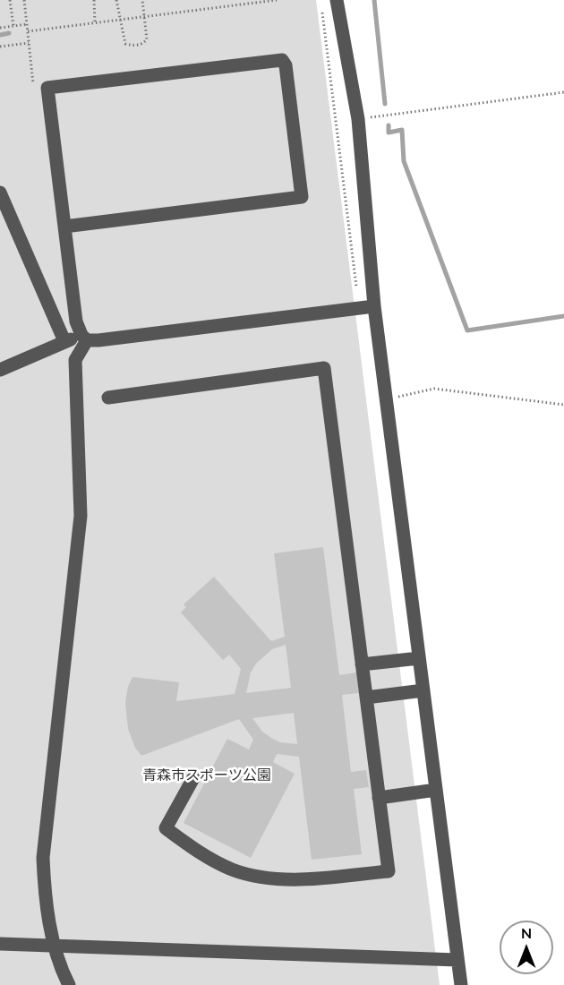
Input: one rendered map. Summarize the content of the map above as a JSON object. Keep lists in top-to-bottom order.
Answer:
{
  "parks": ["青森市スポーツ公園"],
  "north": "top"
}
